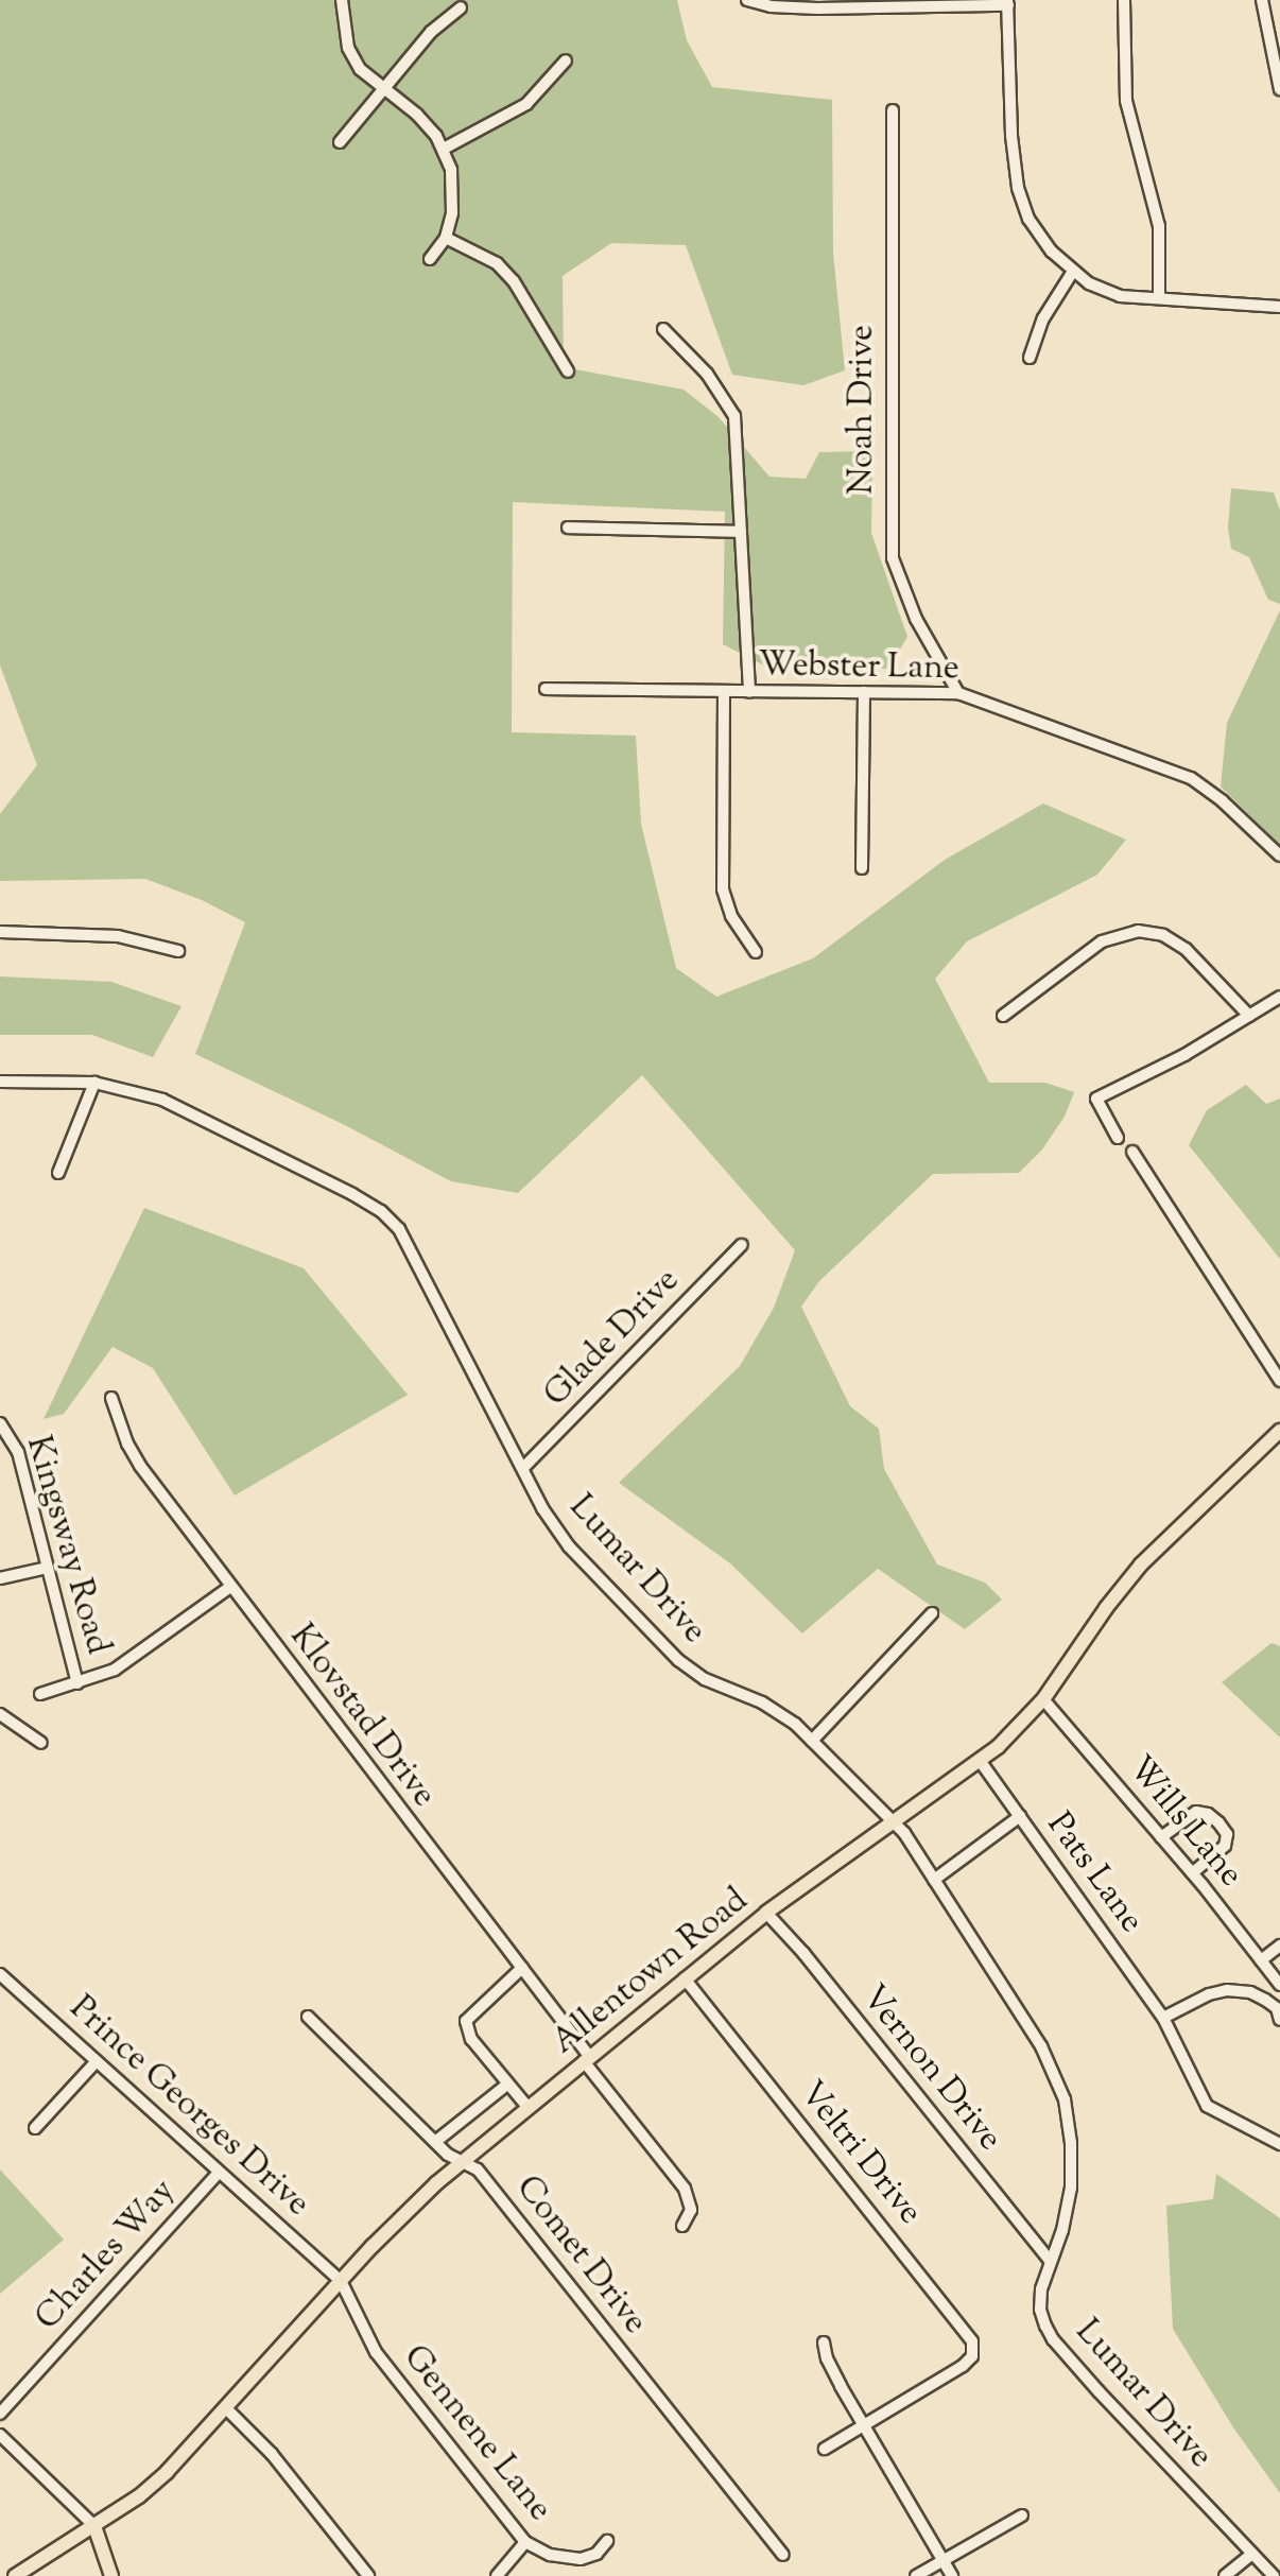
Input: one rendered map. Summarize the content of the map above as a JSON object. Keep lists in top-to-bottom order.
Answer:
{
  "streets": {
    "main road": ["Allentown Road"],
    "street": [
      "Noah Drive",
      "Webster Lane",
      "Glade Drive",
      "Kingsway Road",
      "Lumar Drive",
      "Klovstad Drive",
      "Wills Lane",
      "Pats Lane",
      "Vernon Drive",
      "Prince Georges Drive",
      "Veltri Drive",
      "Charles Way",
      "Comet Drive",
      "Gennene Lane"
    ]
  },
  "crossings": [
    ["Noah Drive", "Webster Lane"],
    ["Glade Drive", "Lumar Drive"],
    ["Lumar Drive", "Allentown Road"],
    ["Lumar Drive", "Vernon Drive"],
    ["Klovstad Drive", "Allentown Road"],
    ["Wills Lane", "Allentown Road"],
    ["Pats Lane", "Allentown Road"],
    ["Allentown Road", "Vernon Drive"],
    ["Allentown Road", "Prince Georges Drive"],
    ["Allentown Road", "Veltri Drive"],
    ["Allentown Road", "Comet Drive"],
    ["Allentown Road", "Gennene Lane"],
    ["Prince Georges Drive", "Charles Way"],
    ["Prince Georges Drive", "Gennene Lane"]
  ]
}
